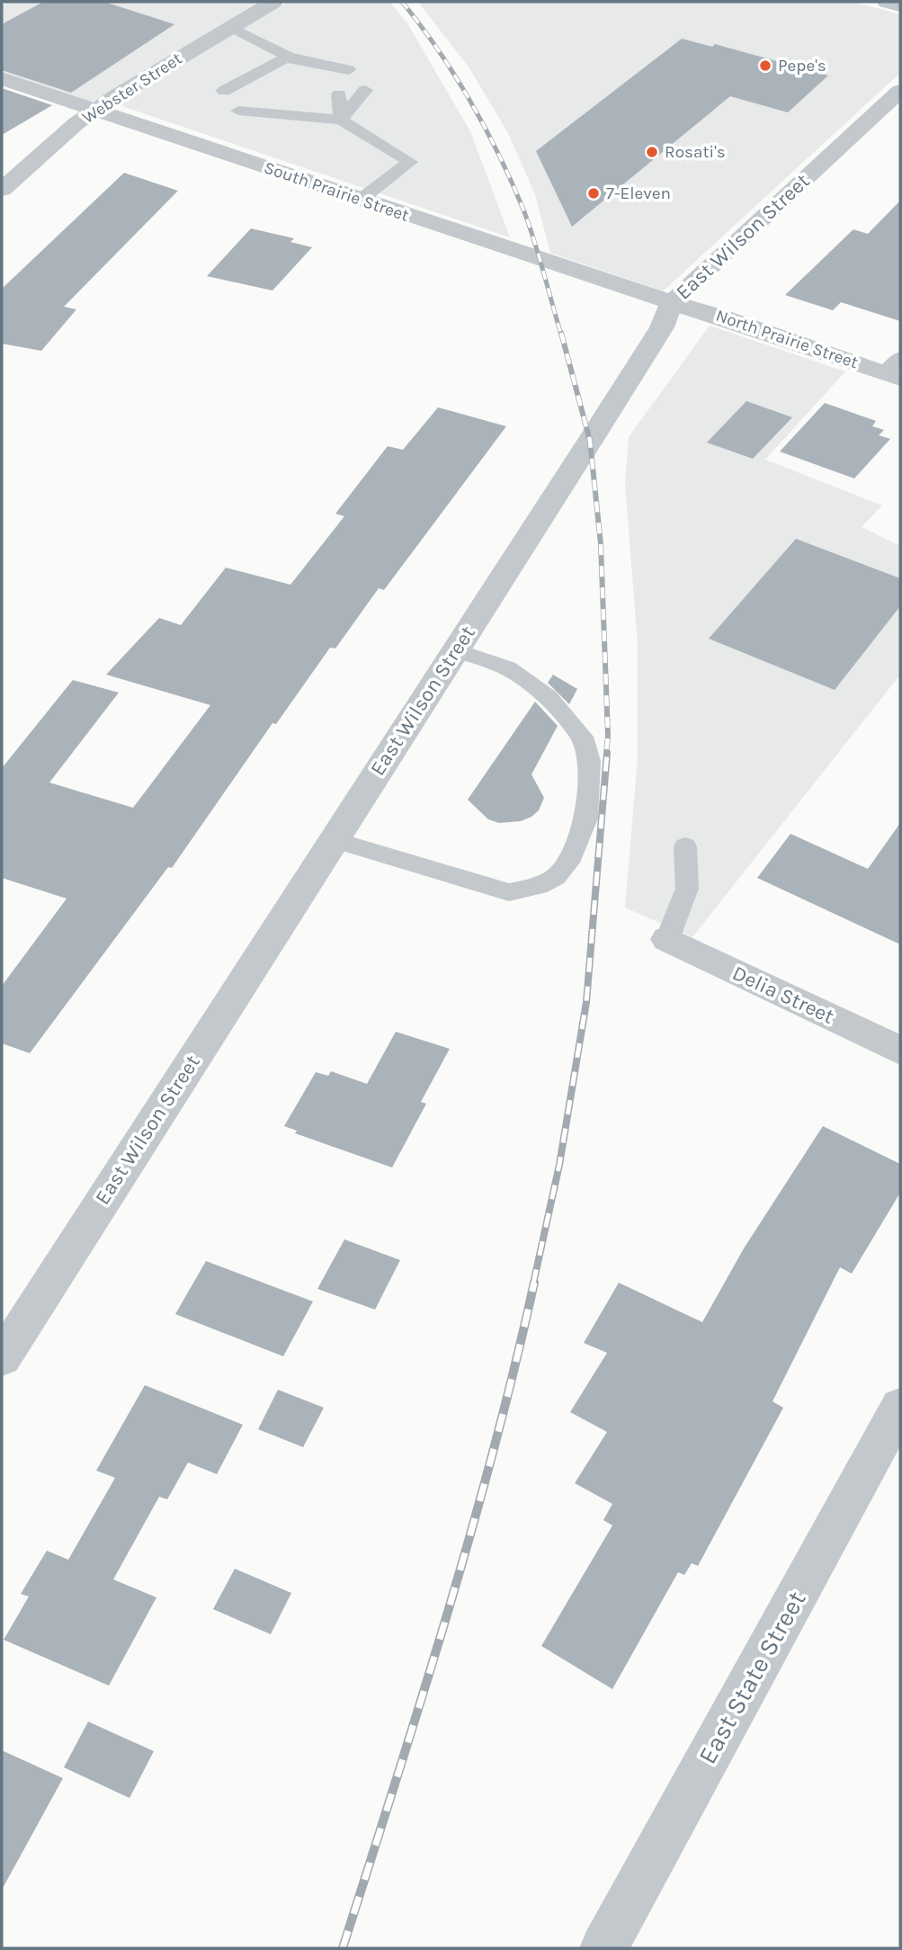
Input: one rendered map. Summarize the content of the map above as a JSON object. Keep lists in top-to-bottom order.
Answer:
{
  "streets": {
    "street": [
      "Webster Street",
      "South Prairie Street",
      "East Wilson Street",
      "North Prairie Street",
      "Delia Street",
      "East State Street"
    ]
  },
  "crossings": [
    ["Webster Street", "South Prairie Street"],
    ["South Prairie Street", "East Wilson Street"],
    ["South Prairie Street", "North Prairie Street"],
    ["East Wilson Street", "North Prairie Street"]
  ],
  "places": ["Pepe's", "Rosati's", "7-Eleven"]
}
